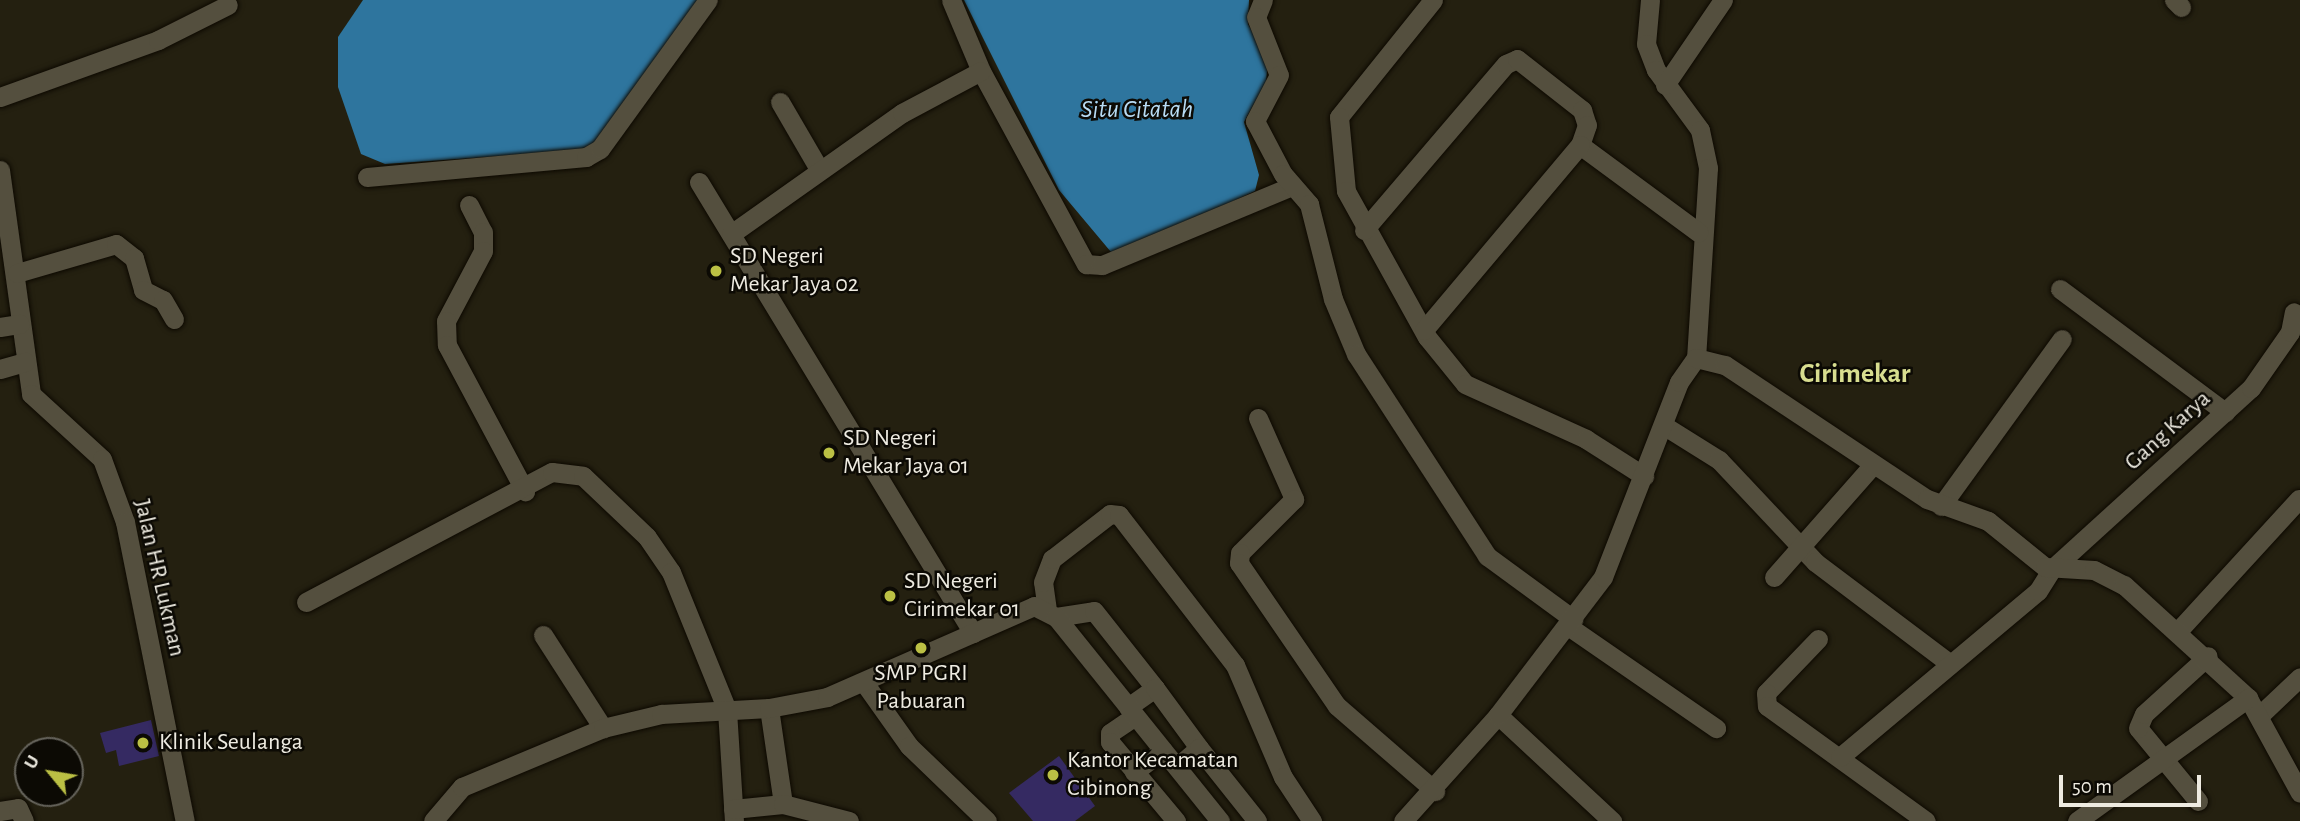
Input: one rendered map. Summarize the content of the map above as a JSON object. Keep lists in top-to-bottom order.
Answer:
{
  "streets": {
    "street": ["Gang Karya", "Jalan HR Lukman"]
  },
  "districts": ["Cirimekar"],
  "water": ["Situ Citatah"],
  "places": [
    "SD Negeri Mekar Jaya 02",
    "SD Negeri Mekar Jaya 01",
    "SD Negeri Cirimekar 01",
    "SMP PGRI Pabuaran",
    "Klinik Seulanga",
    "Kantor Kecamatan Cibinong"
  ],
  "scale_bar": "50 m",
  "north": "top left"
}
